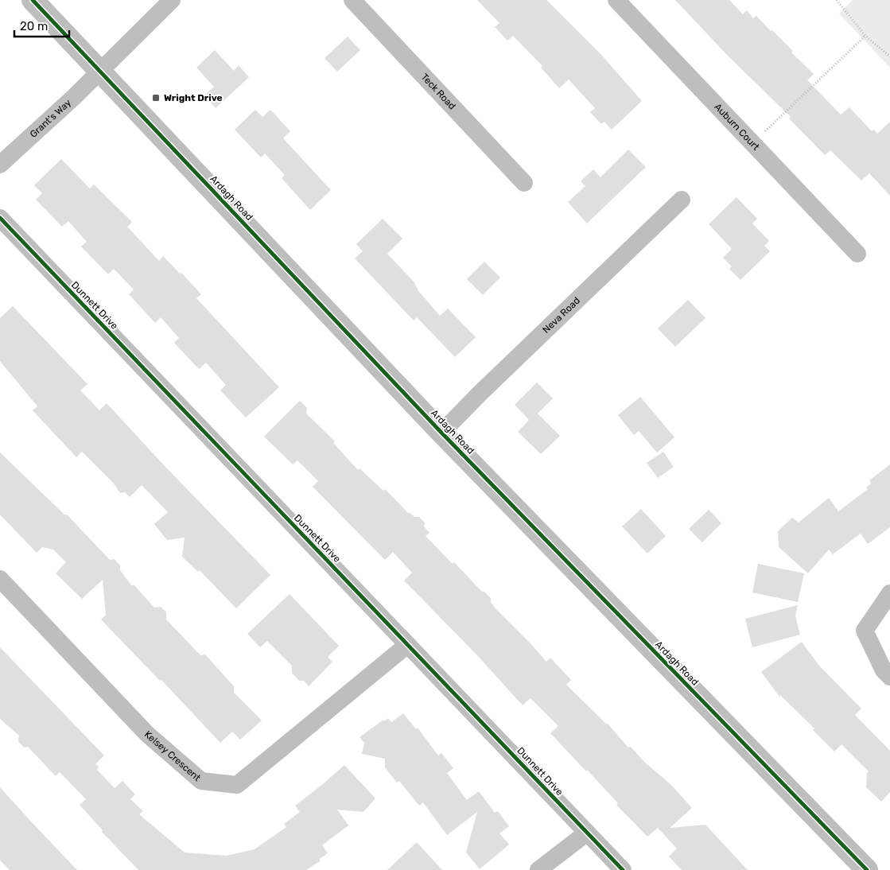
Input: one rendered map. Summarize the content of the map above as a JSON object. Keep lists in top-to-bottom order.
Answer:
{
  "streets": {
    "street": [
      "Teck Road",
      "Grant's Way",
      "Auburn Court",
      "Ardagh Road",
      "Dunnett Drive",
      "Neva Road",
      "Kelsey Crescent"
    ]
  },
  "crossings": [
    ["Grant's Way", "Ardagh Road"],
    ["Ardagh Road", "Neva Road"],
    ["Dunnett Drive", "Kelsey Crescent"]
  ],
  "places": {
    "transit": ["Wright Drive"]
  },
  "scale_bar": "20 m"
}
